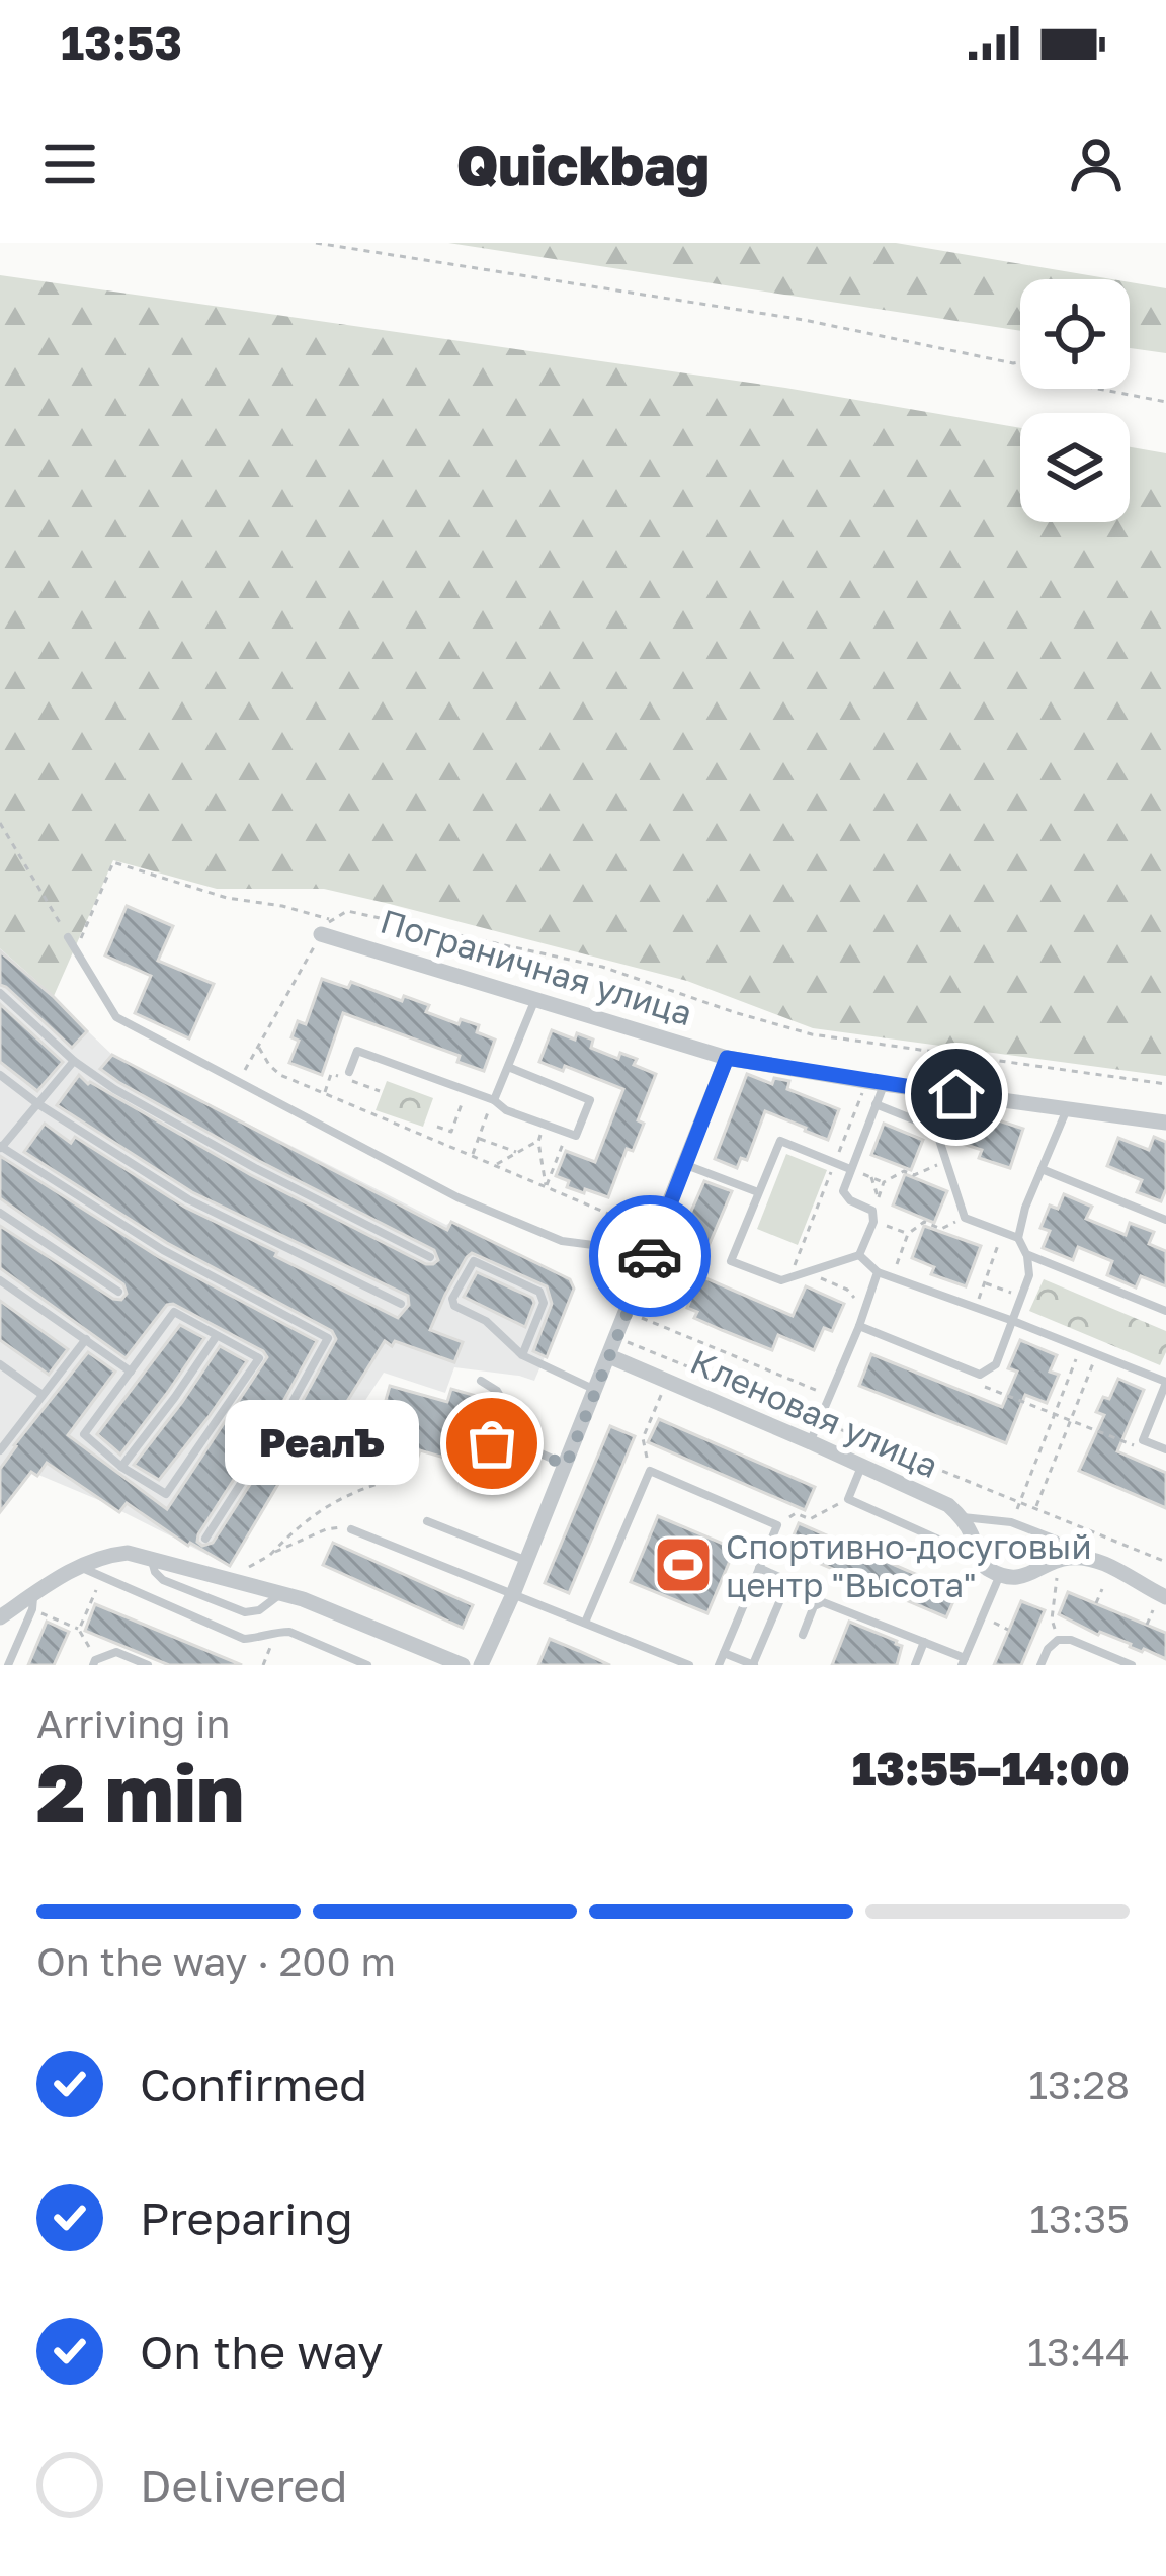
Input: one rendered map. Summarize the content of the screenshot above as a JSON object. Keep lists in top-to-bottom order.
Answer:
{
  "streets": {
    "street": ["Пограничная улица", "Кленовая улица"]
  },
  "places": {
    "other": ["РеалЪ"],
    "sports": ["Спортивно-досуговый центр \"Высота\""]
  },
  "page": {
    "status": "13:53",
    "header": "Quickbag",
    "bubble": "РеалЪ",
    "heading": ["2 min", "Arriving in", "13:55–14:00"],
    "bar": "On the way · 200 m",
    "list": [
      ["Confirmed", "13:28"],
      ["Preparing", "13:35"],
      ["On the way", "13:44"],
      "Delivered"
    ]
  }
}
